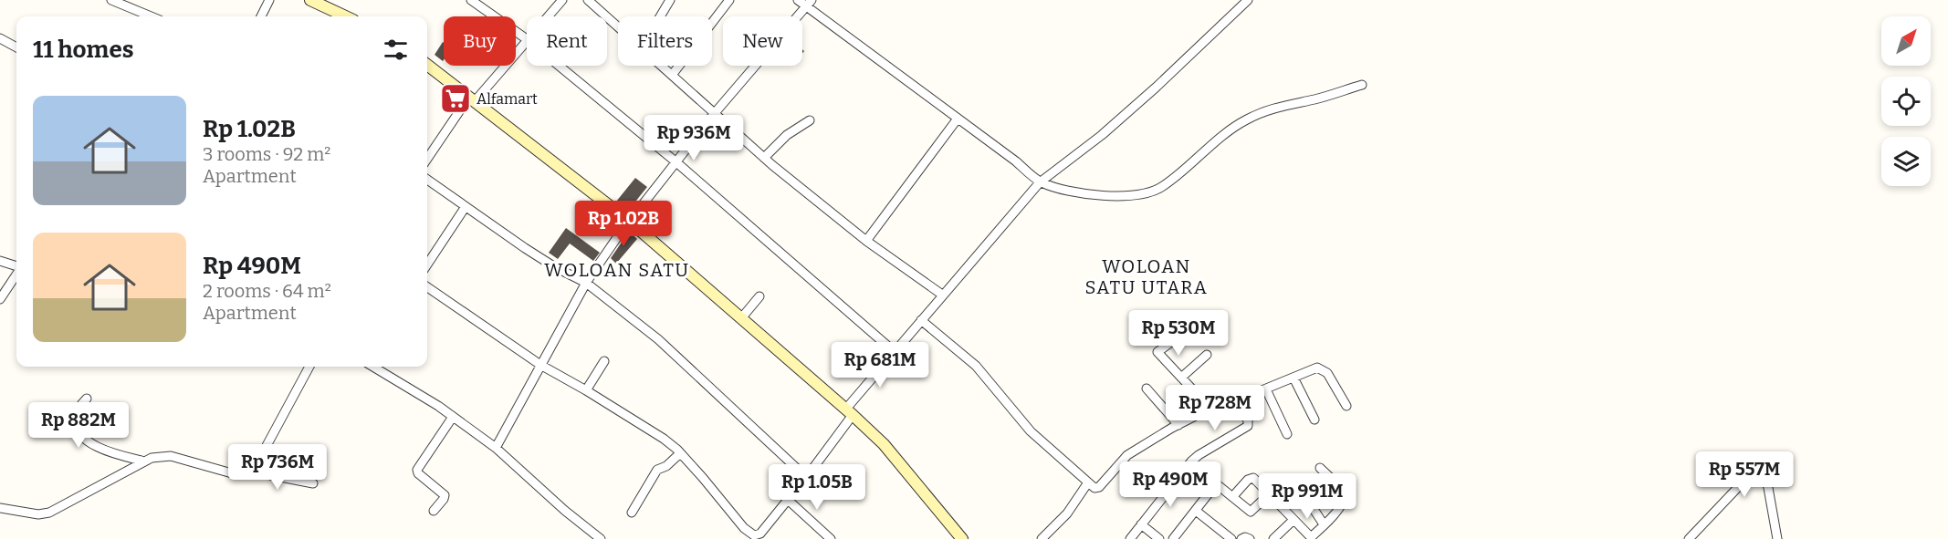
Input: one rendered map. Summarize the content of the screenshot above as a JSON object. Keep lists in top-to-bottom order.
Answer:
{
  "districts": ["WOLOAN SATU UTARA", "WOLOAN SATU"],
  "places": {
    "supermarket": ["Alfamart"]
  },
  "north": "top right",
  "page": {
    "chip": [
      "Buy",
      "Rent",
      "Filters",
      "New"
    ],
    "heading": "11 homes",
    "list": [
      {
        "name": "Rp 1.02B",
        "note": "3 rooms · 92 m² · Apartment"
      },
      {
        "name": "Rp 490M",
        "note": "2 rooms · 64 m² · Apartment"
      }
    ],
    "price": [
      "Rp 936M",
      "Rp 1.02B",
      "Rp 530M",
      "Rp 681M",
      "Rp 728M",
      "Rp 882M",
      "Rp 736M",
      "Rp 557M",
      "Rp 490M",
      "Rp 1.05B",
      "Rp 991M"
    ]
  }
}
